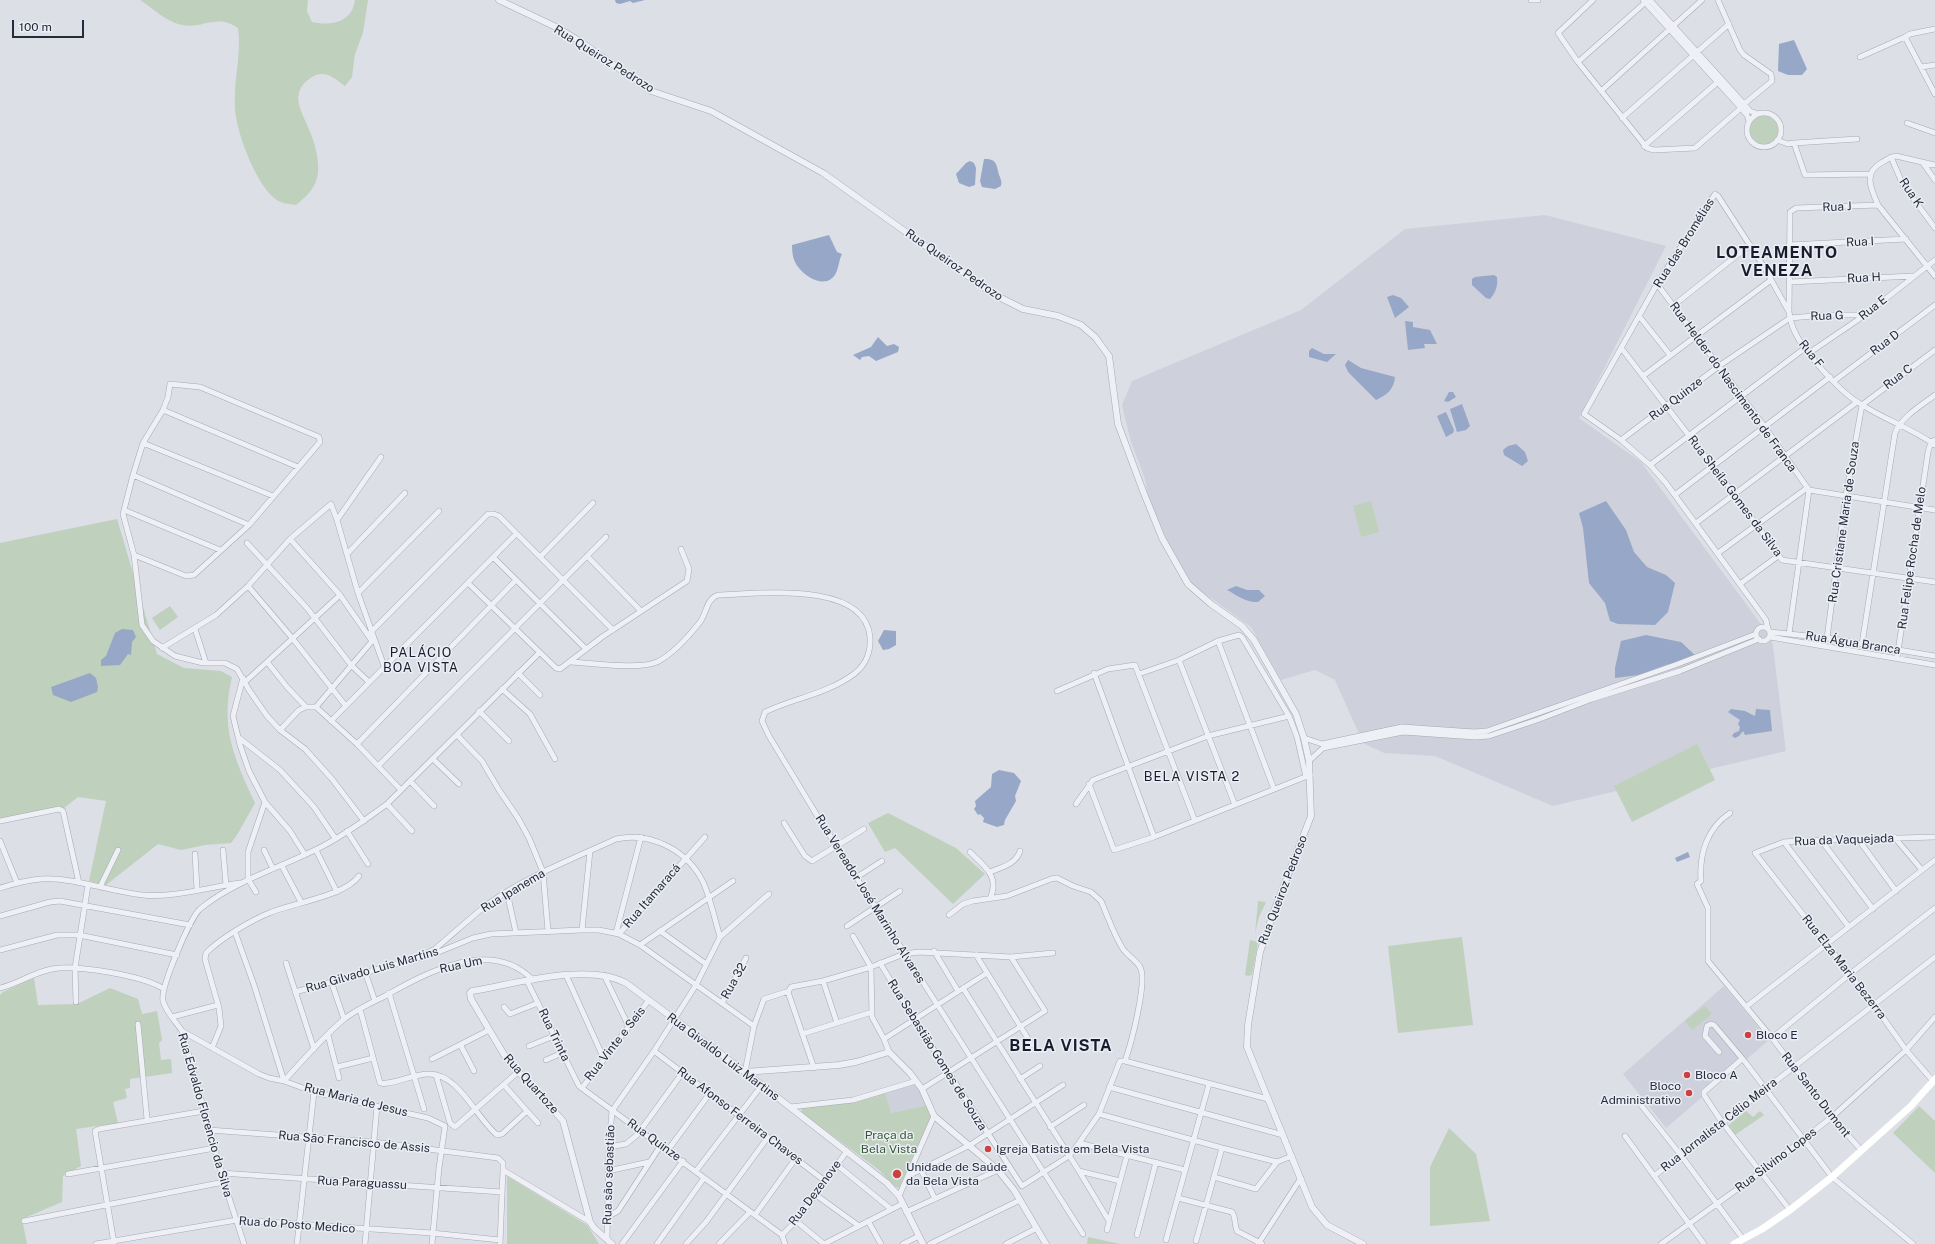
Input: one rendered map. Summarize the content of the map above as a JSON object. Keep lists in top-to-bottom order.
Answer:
{
  "streets": {
    "street": [
      "Rua Queiroz Pedrozo",
      "Rua K",
      "Rua J",
      "Rua I",
      "Rua das Bromélias",
      "Rua H",
      "Rua E",
      "Rua G",
      "Rua D",
      "Rua F",
      "Rua C",
      "Rua Helder do Nascimento de Franca",
      "Rua Quinze",
      "Rua Sheila Gomes da Silva",
      "Rua Cristiane Maria de Souza",
      "Rua Felipe Rocha de Melo",
      "Rua Água Branca",
      "Rua da Vaquejada",
      "Rua Queiroz Pedroso",
      "Rua Ipanema",
      "Rua Itamaracá",
      "Rua Vereador José Marinho Alvares",
      "Rua Um",
      "Rua Elza Maria Bezerra",
      "Rua Gilvado Luis Martins",
      "Rua 32",
      "Rua Trinta",
      "Rua Vinte e Seis",
      "Rua Sebastião Gomes de Souza",
      "Rua Givaldo Luiz Martins",
      "Rua Quartoze",
      "Rua Santo Dumont",
      "Rua Maria de Jesus",
      "Rua Edvaldo Florencio da Silva",
      "Rua Afonso Ferreira Chaves",
      "Rua Jornalista Célio Meira",
      "Rua São Francisco de Assis",
      "Rua Silvino Lopes",
      "Rua são sebastião",
      "Rua Paraguassu",
      "Rua Dezenove",
      "Rua do Posto Medico"
    ]
  },
  "crossings": [
    ["Rua Queiroz Pedrozo", "Rua Queiroz Pedroso"],
    ["Rua J", "Rua F"],
    ["Rua I", "Rua F"],
    ["Rua das Bromélias", "Rua G"],
    ["Rua das Bromélias", "Rua F"],
    ["Rua das Bromélias", "Rua Helder do Nascimento de Franca"],
    ["Rua das Bromélias", "Rua Quinze"],
    ["Rua das Bromélias", "Rua Sheila Gomes da Silva"],
    ["Rua H", "Rua E"],
    ["Rua H", "Rua F"],
    ["Rua E", "Rua G"],
    ["Rua E", "Rua F"],
    ["Rua G", "Rua F"],
    ["Rua G", "Rua Quinze"],
    ["Rua D", "Rua F"],
    ["Rua D", "Rua Helder do Nascimento de Franca"],
    ["Rua D", "Rua Sheila Gomes da Silva"],
    ["Rua F", "Rua C"],
    ["Rua F", "Rua Quinze"],
    ["Rua F", "Rua Cristiane Maria de Souza"],
    ["Rua F", "Rua Felipe Rocha de Melo"],
    ["Rua C", "Rua Helder do Nascimento de Franca"],
    ["Rua C", "Rua Sheila Gomes da Silva"],
    ["Rua C", "Rua Cristiane Maria de Souza"],
    ["Rua Helder do Nascimento de Franca", "Rua Quinze"],
    ["Rua Quinze", "Rua Sheila Gomes da Silva"],
    ["Rua Quinze", "Rua Trinta"],
    ["Rua Quinze", "Rua Vinte e Seis"],
    ["Rua Quinze", "Rua são sebastião"],
    ["Rua Sheila Gomes da Silva", "Rua Cristiane Maria de Souza"],
    ["Rua Sheila Gomes da Silva", "Rua Felipe Rocha de Melo"],
    ["Rua Cristiane Maria de Souza", "Rua Água Branca"],
    ["Rua Felipe Rocha de Melo", "Rua Água Branca"],
    ["Rua da Vaquejada", "Rua Elza Maria Bezerra"],
    ["Rua Ipanema", "Rua Itamaracá"],
    ["Rua Ipanema", "Rua Gilvado Luis Martins"],
    ["Rua Itamaracá", "Rua Gilvado Luis Martins"],
    ["Rua Vereador José Marinho Alvares", "Rua Sebastião Gomes de Souza"],
    ["Rua Um", "Rua Trinta"],
    ["Rua Um", "Rua Givaldo Luiz Martins"],
    ["Rua Elza Maria Bezerra", "Rua Jornalista Célio Meira"],
    ["Rua Elza Maria Bezerra", "Rua Silvino Lopes"],
    ["Rua Gilvado Luis Martins", "Rua 32"],
    ["Rua Trinta", "Rua Vinte e Seis"],
    ["Rua Trinta", "Rua Givaldo Luiz Martins"],
    ["Rua Vinte e Seis", "Rua Givaldo Luiz Martins"],
    ["Rua Givaldo Luiz Martins", "Rua Quartoze"],
    ["Rua Givaldo Luiz Martins", "Rua Dezenove"],
    ["Rua Quartoze", "Rua são sebastião"],
    ["Rua Santo Dumont", "Rua Jornalista Célio Meira"],
    ["Rua Santo Dumont", "Rua Silvino Lopes"],
    ["Rua Maria de Jesus", "Rua Edvaldo Florencio da Silva"],
    ["Rua Maria de Jesus", "Rua São Francisco de Assis"],
    ["Rua Edvaldo Florencio da Silva", "Rua São Francisco de Assis"],
    ["Rua Edvaldo Florencio da Silva", "Rua Paraguassu"],
    ["Rua Edvaldo Florencio da Silva", "Rua do Posto Medico"],
    ["Rua Afonso Ferreira Chaves", "Rua Dezenove"]
  ],
  "districts": [
    "LOTEAMENTO VENEZA",
    "PALÁCIO BOA VISTA",
    "BELA VISTA 2",
    "BELA VISTA"
  ],
  "parks": ["Praça da Bela Vista"],
  "places": [
    "Bloco E",
    "Bloco A",
    "Bloco Administrativo",
    "Igreja Batista em Bela Vista",
    "Unidade de Saúde da Bela Vista"
  ],
  "scale_bar": "100 m"
}
